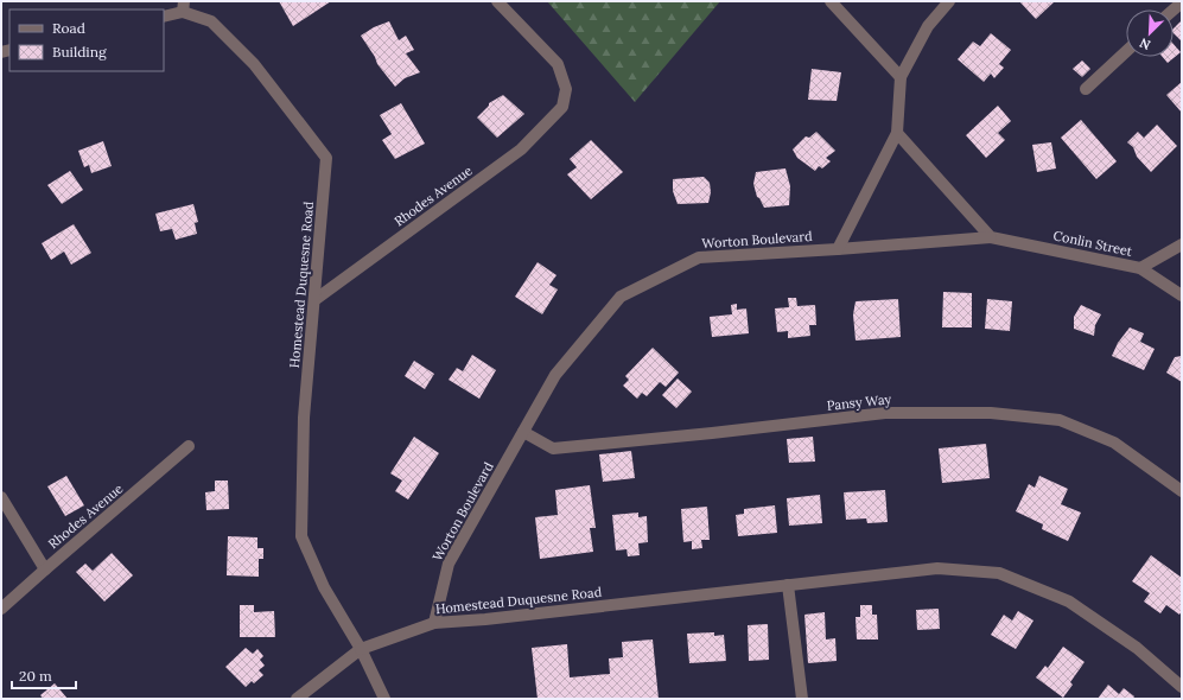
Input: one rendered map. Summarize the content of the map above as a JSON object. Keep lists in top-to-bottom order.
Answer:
{
  "streets": {
    "street": [
      "Rhodes Avenue",
      "Worton Boulevard",
      "Conlin Street",
      "Homestead Duquesne Road",
      "Pansy Way"
    ]
  },
  "crossings": [
    ["Rhodes Avenue", "Homestead Duquesne Road"],
    ["Worton Boulevard", "Conlin Street"],
    ["Worton Boulevard", "Homestead Duquesne Road"],
    ["Worton Boulevard", "Pansy Way"]
  ],
  "legend": ["Road", "Building"],
  "scale_bar": "20 m",
  "north": "bottom left"
}
